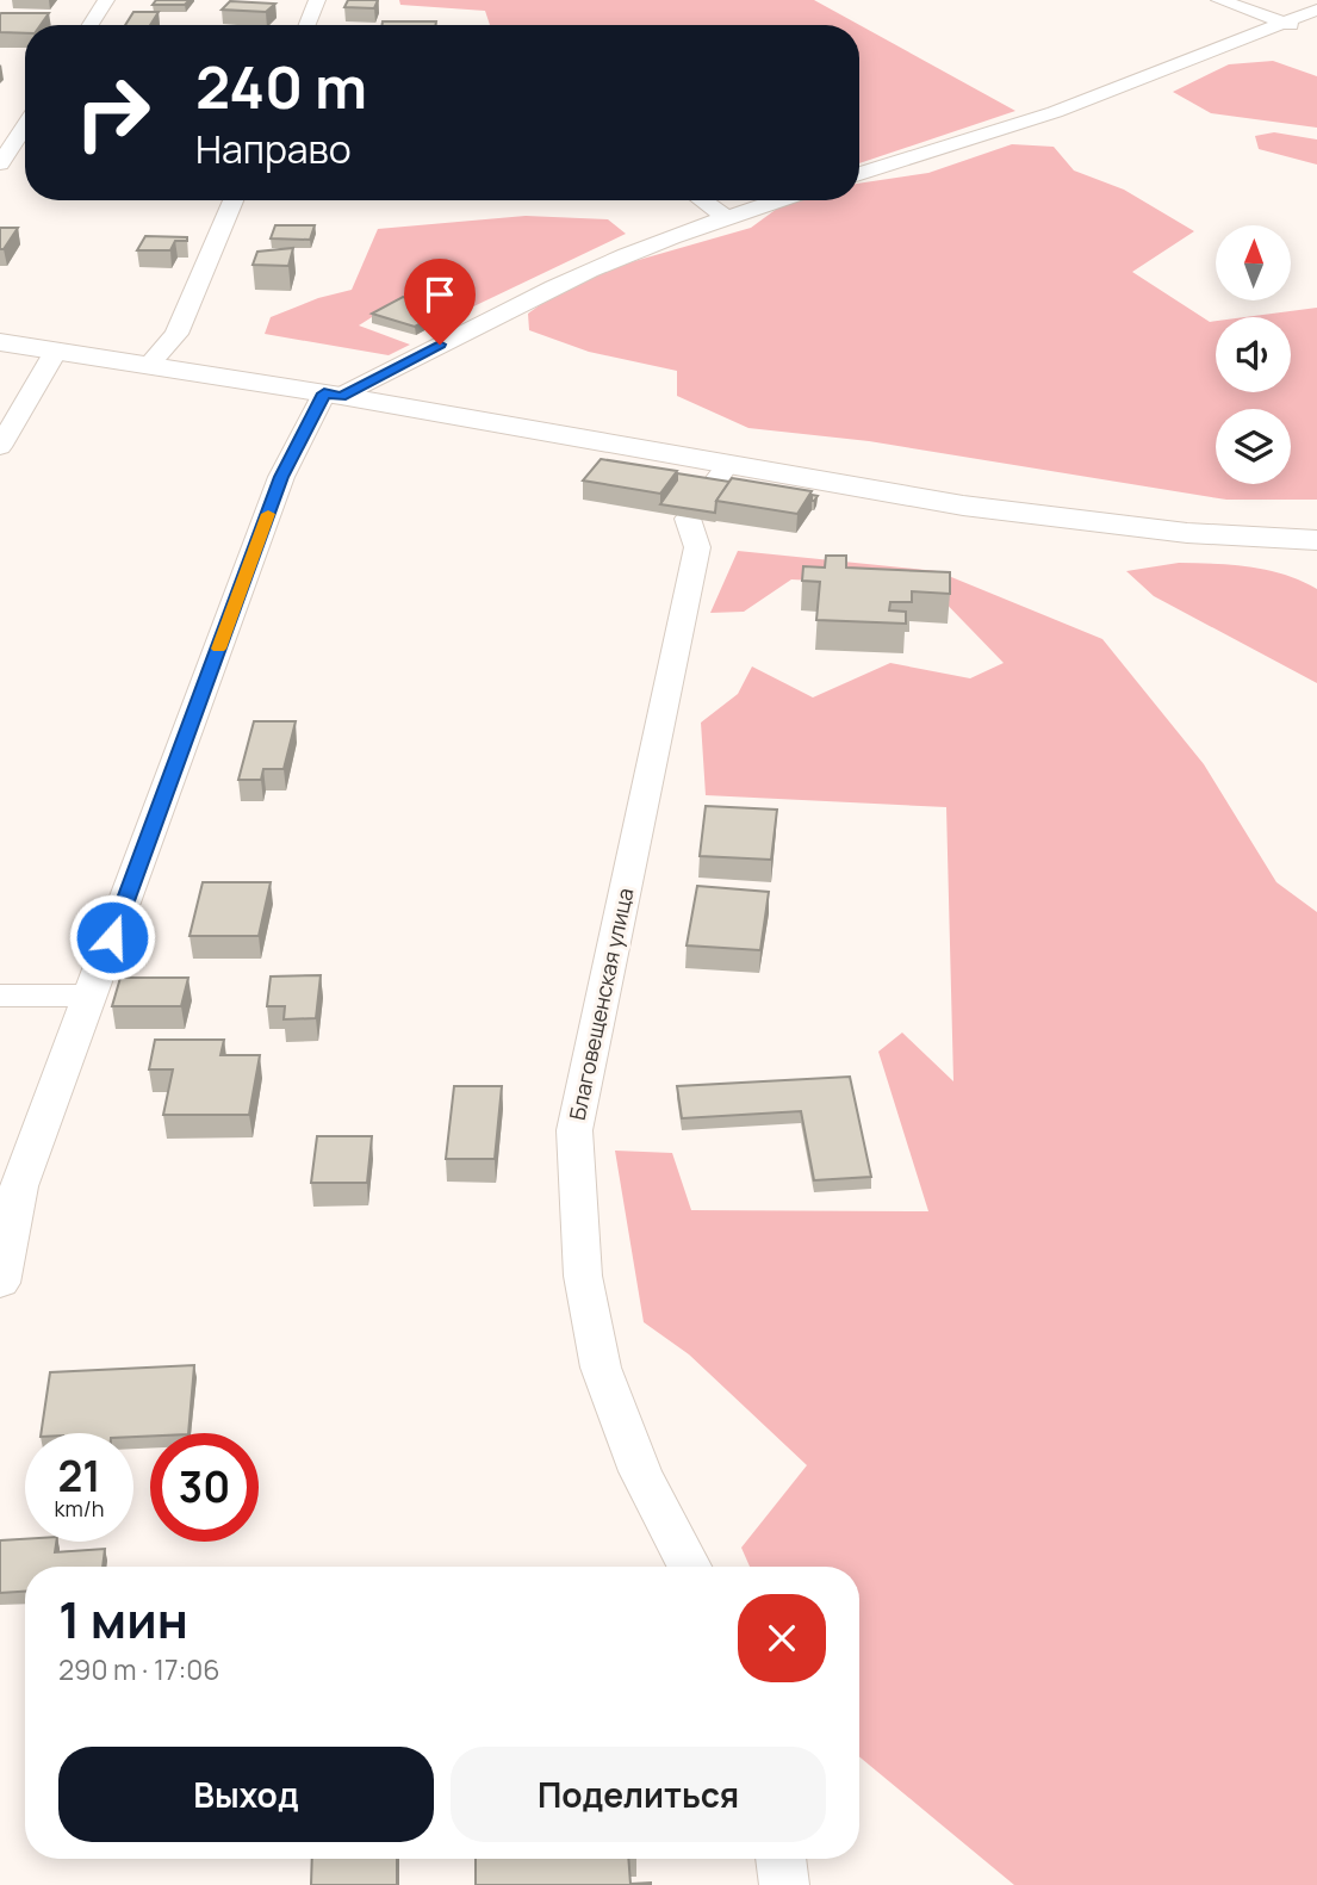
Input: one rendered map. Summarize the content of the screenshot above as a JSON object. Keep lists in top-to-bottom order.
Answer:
{
  "streets": {
    "street": ["Благовещенская улица"]
  },
  "north": "top",
  "page": {
    "turn": ["240 m", "Направо"],
    "speed": "21 km/h",
    "limit": "30",
    "heading": ["1 мин", "290 m · 17:06"],
    "buttons": ["Выход", "Поделиться"]
  }
}
